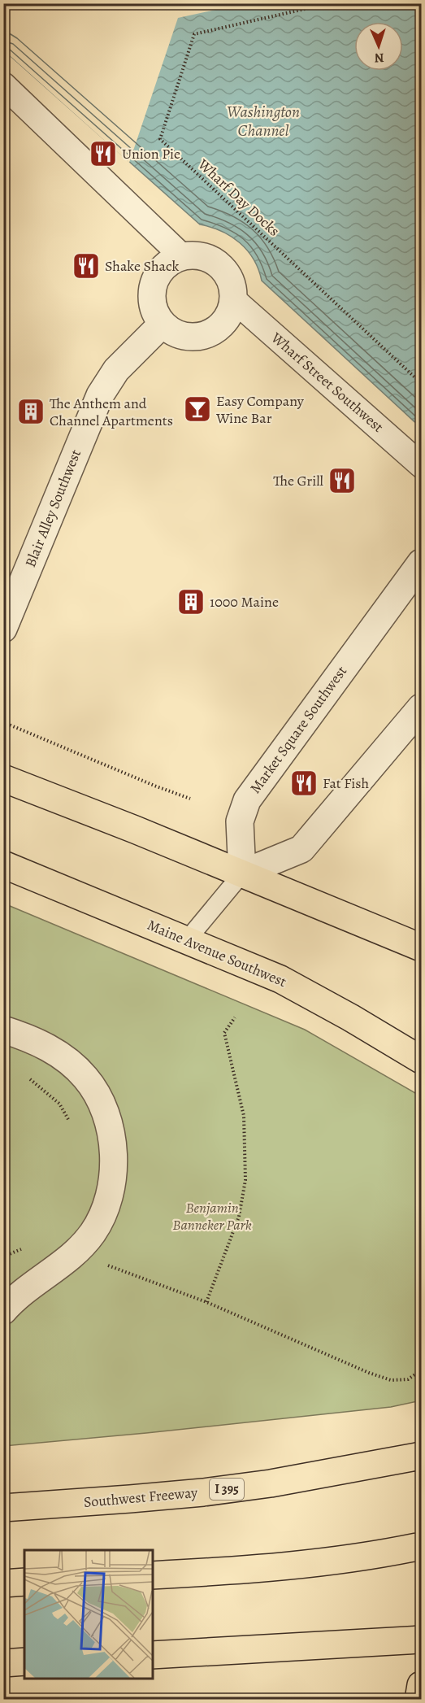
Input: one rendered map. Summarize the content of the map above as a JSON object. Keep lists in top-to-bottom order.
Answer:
{
  "streets": {
    "main road": ["Maine Avenue Southwest", "I 395", "Southwest Freeway"],
    "street": ["Wharf Street Southwest", "Blair Alley Southwest", "Market Square Southwest"],
    "path": ["Wharf Day Docks"]
  },
  "crossings": [
    ["Wharf Street Southwest", "Blair Alley Southwest"]
  ],
  "water": ["Washington Channel"],
  "parks": ["Benjamin Banneker Park"],
  "places": {
    "restaurant": [
      "Union Pie",
      "Shake Shack",
      "The Grill",
      "Fat Fish"
    ],
    "bar": ["Easy Company Wine Bar"],
    "building": ["The Anthem and Channel Apartments", "1000 Maine"]
  },
  "north": "bottom"
}
